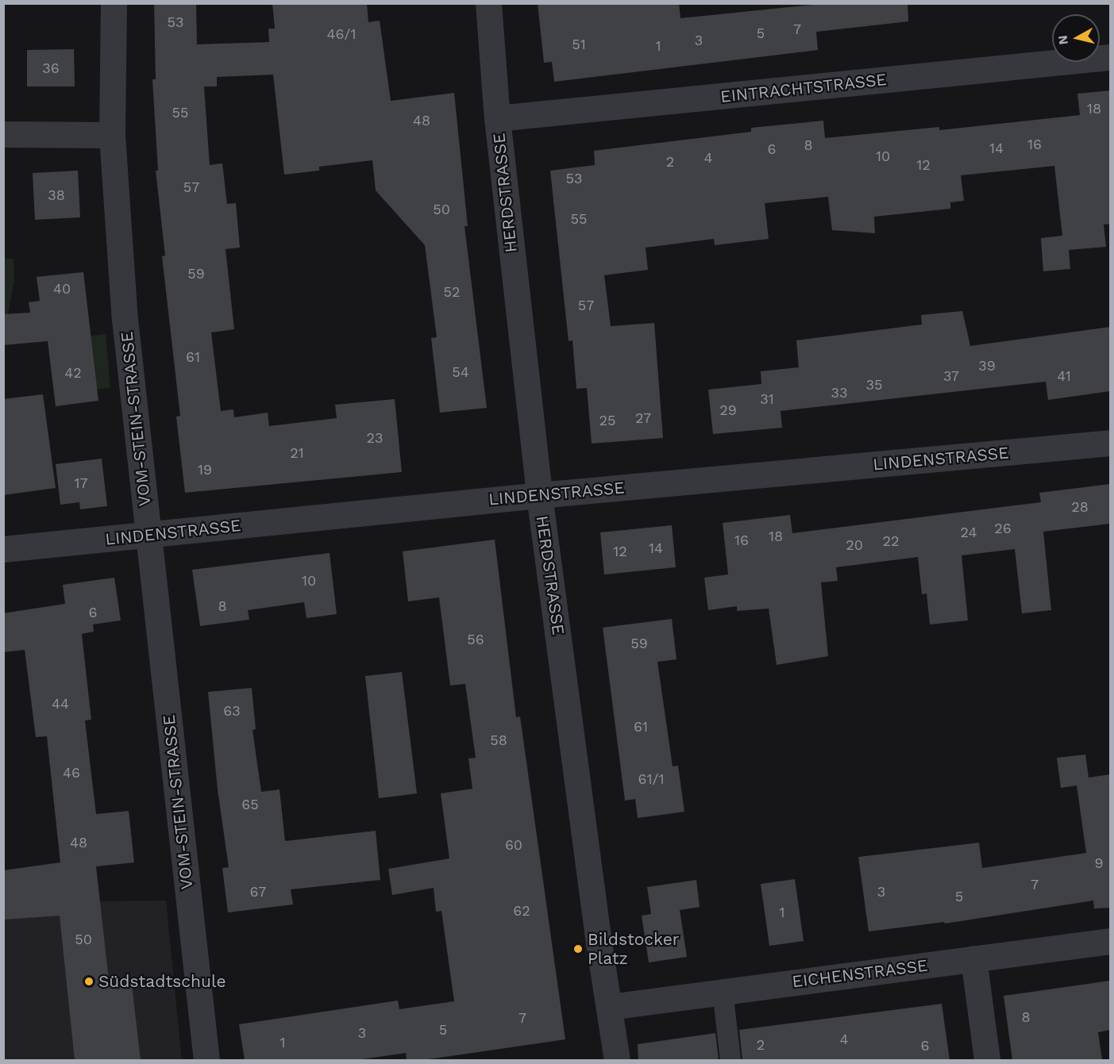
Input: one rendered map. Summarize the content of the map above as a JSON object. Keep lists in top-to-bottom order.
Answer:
{
  "streets": {
    "street": [
      "EINTRACHTSTRASSE",
      "HERDSTRASSE",
      "VOM-STEIN-STRASSE",
      "LINDENSTRASSE",
      "EICHENSTRASSE"
    ]
  },
  "crossings": [
    ["EINTRACHTSTRASSE", "HERDSTRASSE"],
    ["HERDSTRASSE", "LINDENSTRASSE"],
    ["HERDSTRASSE", "EICHENSTRASSE"],
    ["VOM-STEIN-STRASSE", "LINDENSTRASSE"]
  ],
  "places": ["Bildstocker Platz", "Südstadtschule"],
  "house_numbers": [
    "53",
    "7",
    "5",
    "46/1",
    "3",
    "51",
    "1",
    "36",
    "18",
    "55",
    "48",
    "16",
    "8",
    "14",
    "6",
    "10",
    "4",
    "2",
    "12",
    "53",
    "57",
    "38",
    "50",
    "55",
    "59",
    "40",
    "52",
    "57",
    "61",
    "39",
    "54",
    "42",
    "37",
    "41",
    "35",
    "33",
    "31",
    "29",
    "27",
    "25",
    "23",
    "21",
    "19",
    "17",
    "28",
    "26",
    "24",
    "18",
    "16",
    "22",
    "20",
    "14",
    "12",
    "10",
    "8",
    "6",
    "56",
    "59",
    "44",
    "63",
    "61",
    "58",
    "46",
    "61/1",
    "65",
    "48",
    "60",
    "9",
    "7",
    "67",
    "3",
    "5",
    "62",
    "1",
    "50",
    "8",
    "7",
    "5",
    "3",
    "4",
    "1",
    "2",
    "6"
  ],
  "north": "left"
}
